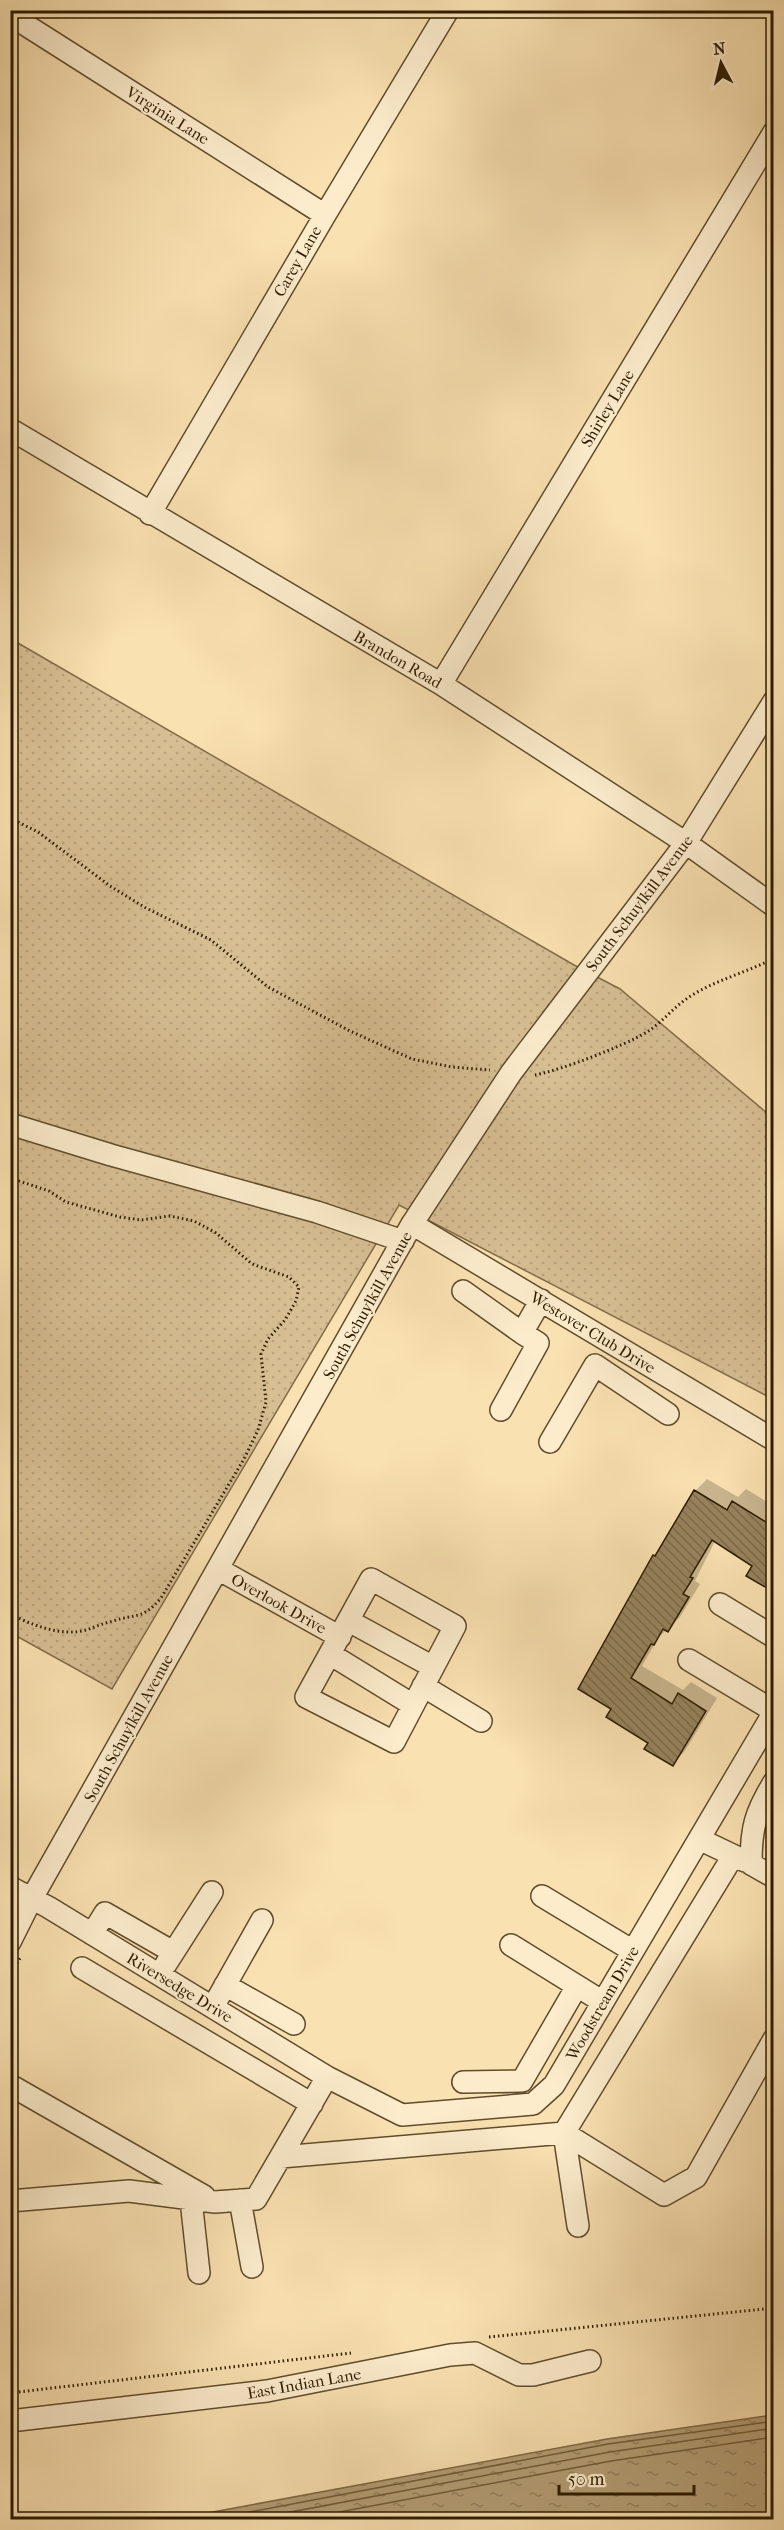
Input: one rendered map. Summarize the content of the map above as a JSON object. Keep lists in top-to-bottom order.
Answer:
{
  "streets": {
    "street": [
      "Virginia Lane",
      "Carey Lane",
      "Shirley Lane",
      "Brandon Road",
      "South Schuylkill Avenue",
      "Westover Club Drive",
      "Overlook Drive",
      "Riversedge Drive",
      "Woodstream Drive",
      "East Indian Lane"
    ]
  },
  "crossings": [
    ["Virginia Lane", "Carey Lane"],
    ["Carey Lane", "Brandon Road"],
    ["Shirley Lane", "Brandon Road"],
    ["Brandon Road", "South Schuylkill Avenue"],
    ["South Schuylkill Avenue", "Westover Club Drive"],
    ["South Schuylkill Avenue", "Overlook Drive"],
    ["South Schuylkill Avenue", "Riversedge Drive"],
    ["Riversedge Drive", "Woodstream Drive"]
  ],
  "scale_bar": "50 m",
  "north": "top"
}
